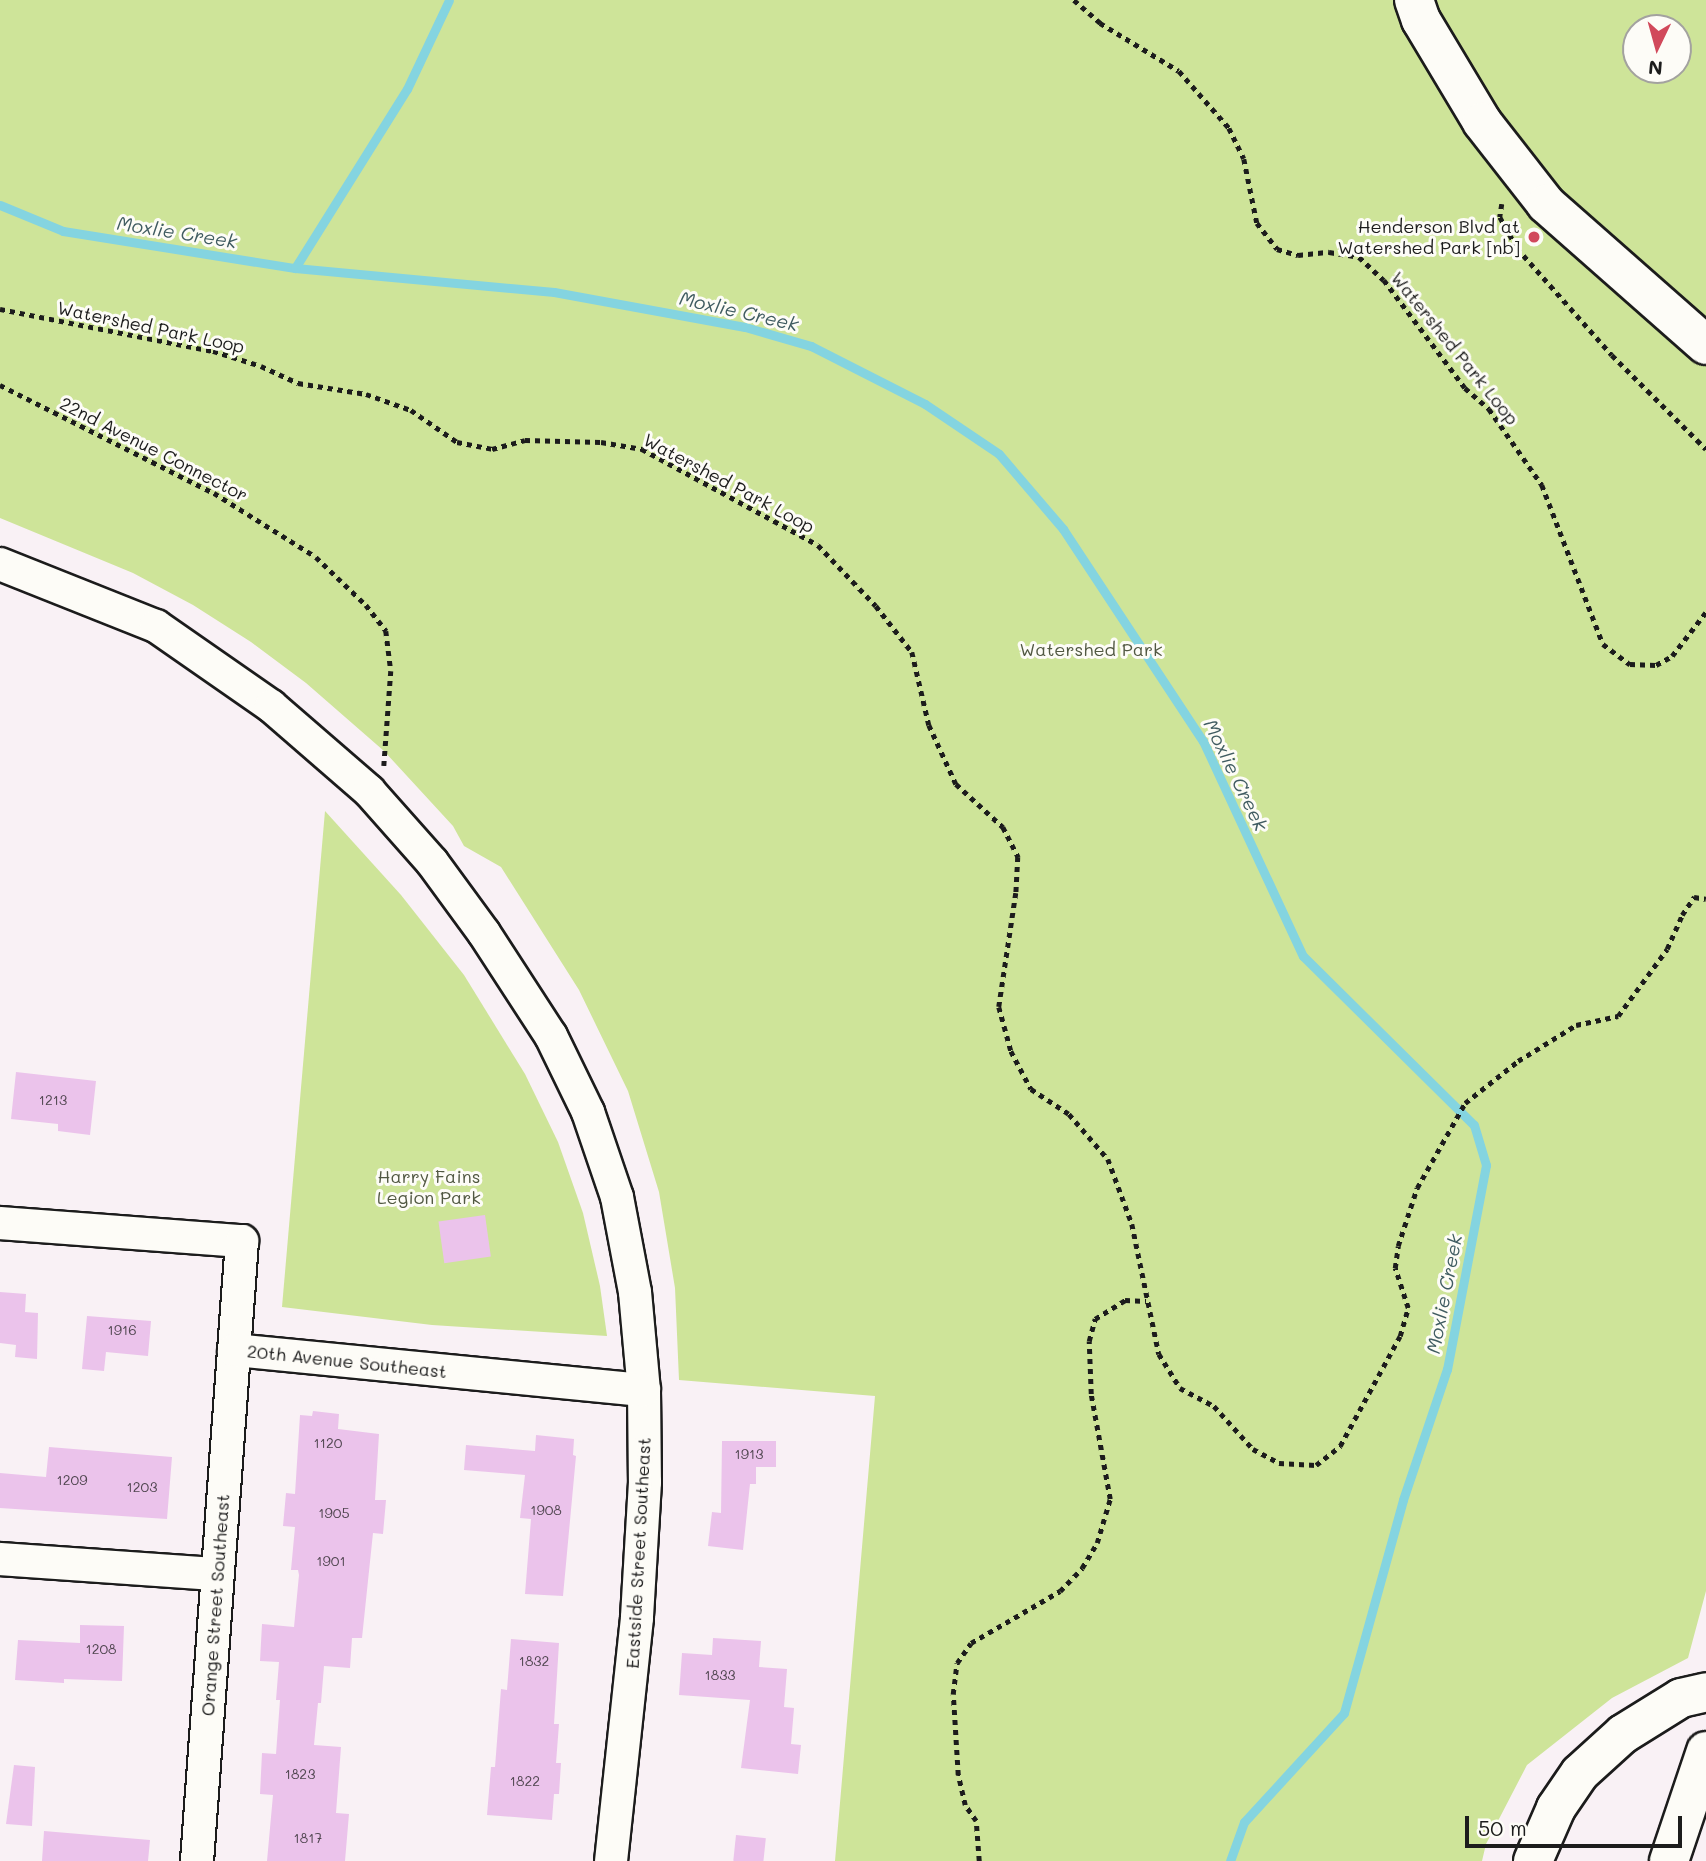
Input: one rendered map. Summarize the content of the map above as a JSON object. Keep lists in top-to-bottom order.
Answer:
{
  "streets": {
    "street": ["20th Avenue Southeast", "Eastside Street Southeast", "Orange Street Southeast"],
    "path": ["Watershed Park Loop", "22nd Avenue Connector"]
  },
  "crossings": [
    ["22nd Avenue Connector", "Eastside Street Southeast"],
    ["20th Avenue Southeast", "Eastside Street Southeast"],
    ["20th Avenue Southeast", "Orange Street Southeast"]
  ],
  "water": ["Moxlie Creek"],
  "parks": ["Watershed Park", "Harry Fains Legion Park"],
  "places": ["Henderson Blvd at Watershed Park [nb]"],
  "house_numbers": [
    "1213",
    "1916",
    "1120",
    "1913",
    "1209",
    "1203",
    "1908",
    "1905",
    "1901",
    "1208",
    "1832",
    "1833",
    "1823",
    "1822",
    "1817"
  ],
  "scale_bar": "50 m",
  "north": "bottom"
}
